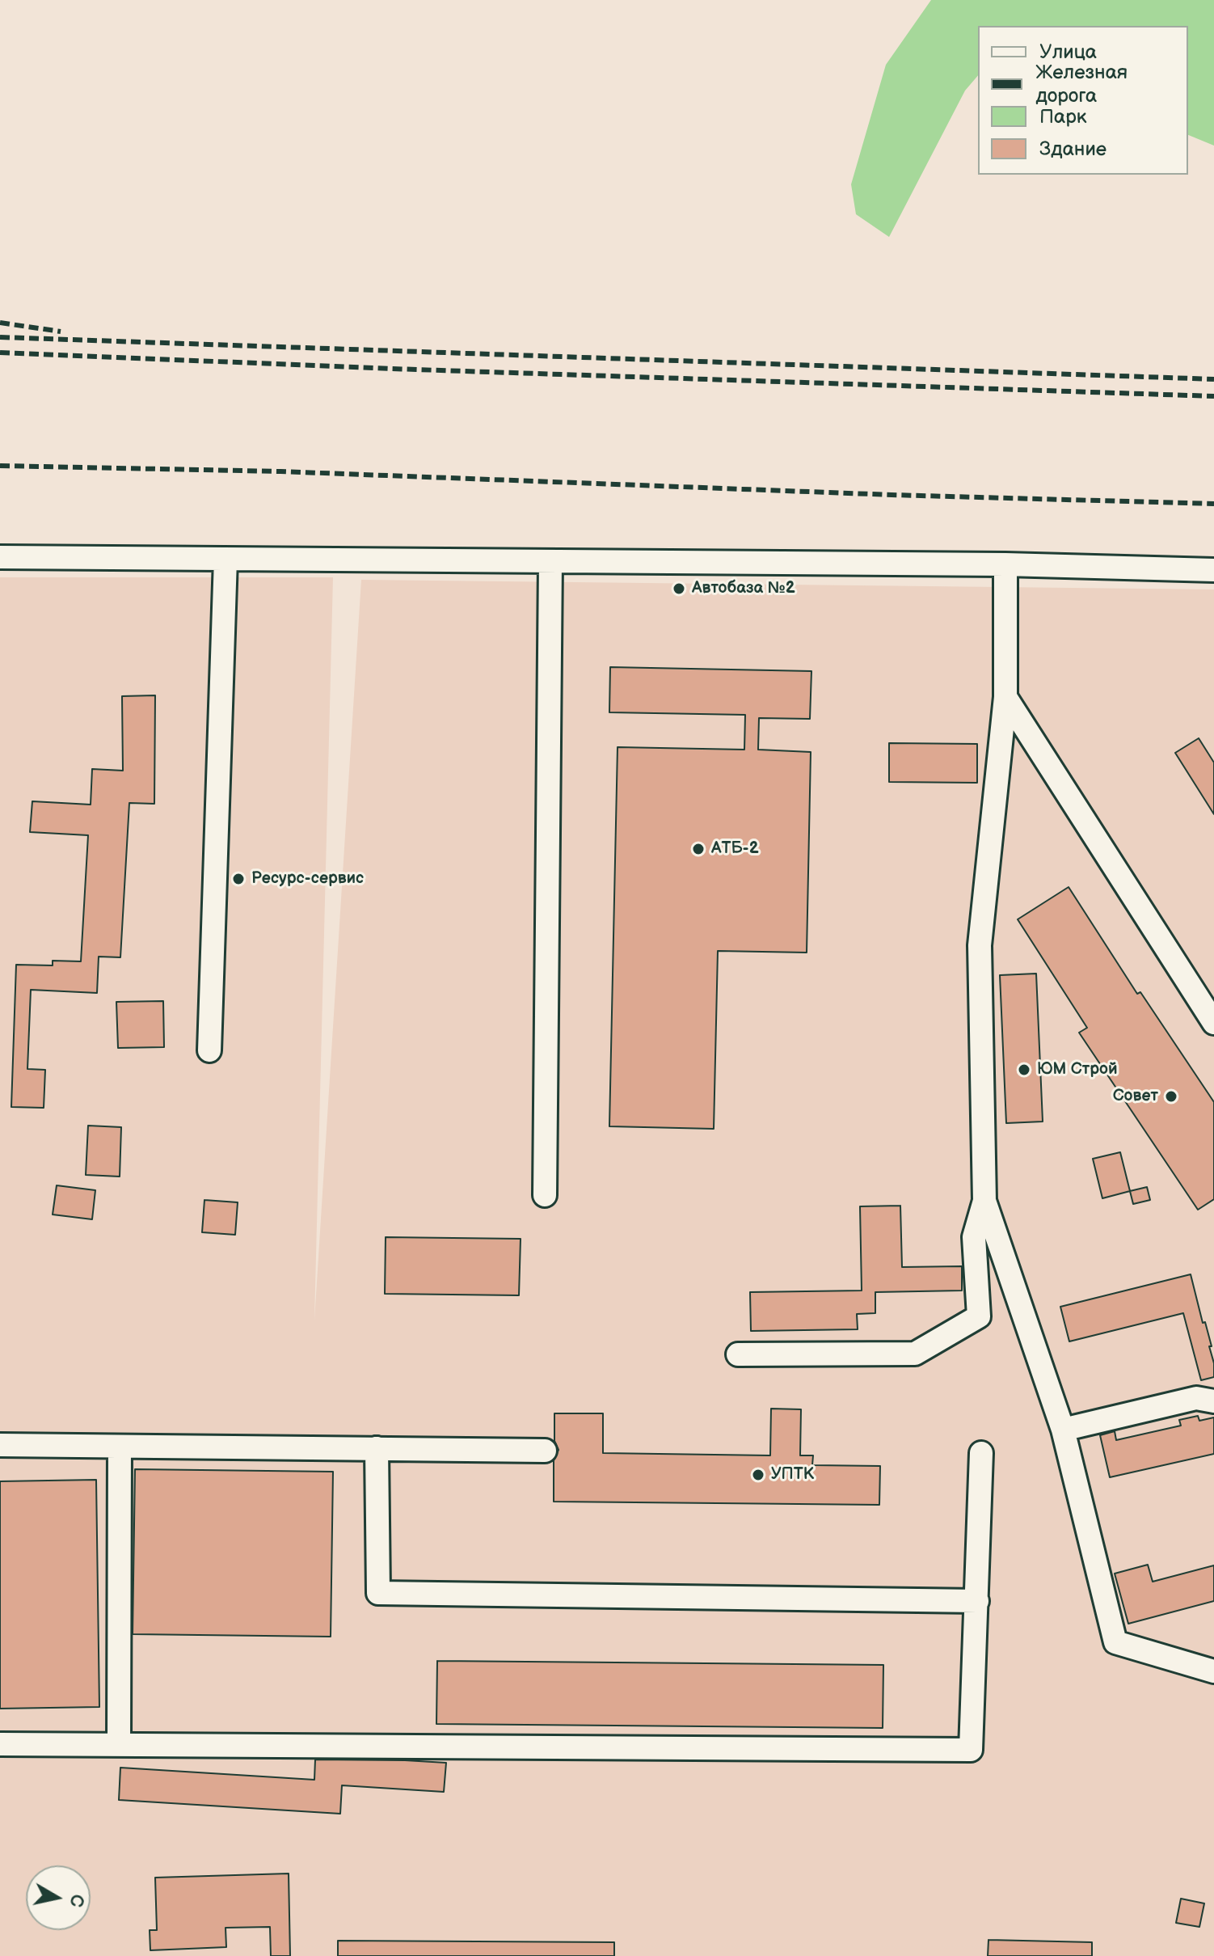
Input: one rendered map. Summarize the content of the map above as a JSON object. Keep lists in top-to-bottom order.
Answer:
{
  "places": [
    "Автобаза №2",
    "АТБ-2",
    "Ресурс-сервис",
    "ЮМ Строй",
    "Совет",
    "УПТК"
  ],
  "legend": [
    "Улица",
    "Железная дорога",
    "Парк",
    "Здание"
  ],
  "north": "right"
}
